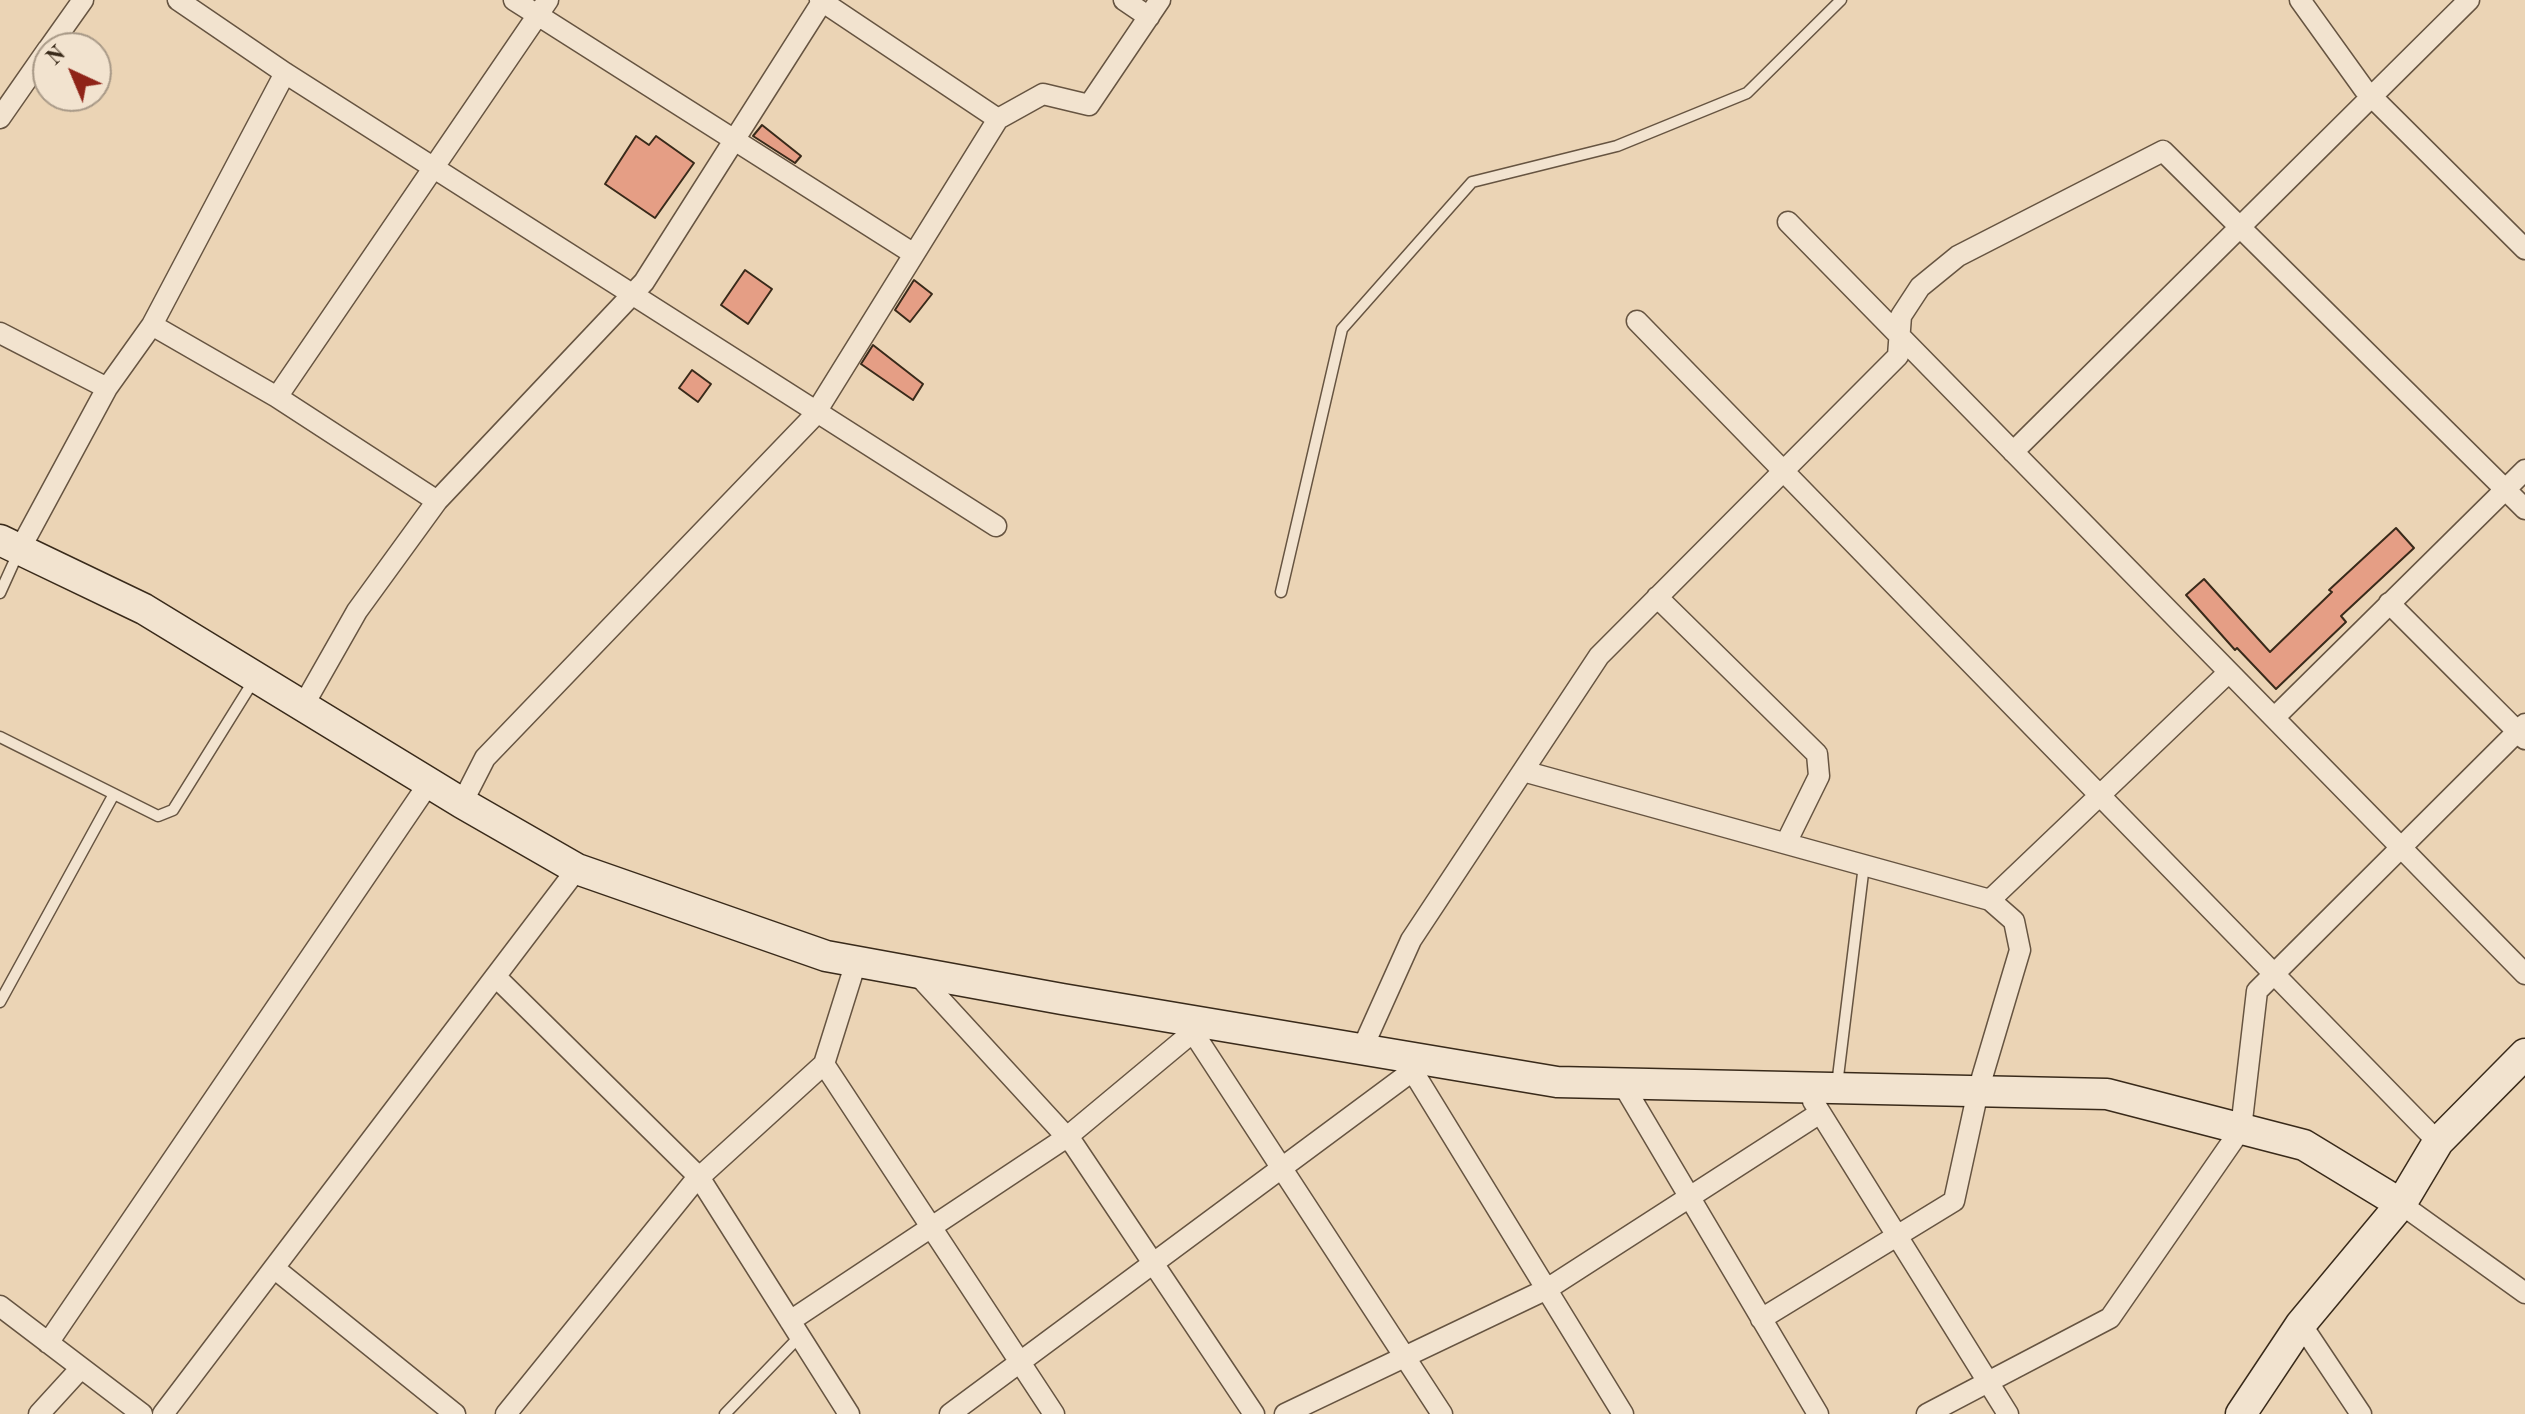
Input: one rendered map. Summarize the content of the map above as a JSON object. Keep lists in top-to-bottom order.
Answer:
{
  "north": "top left"
}
